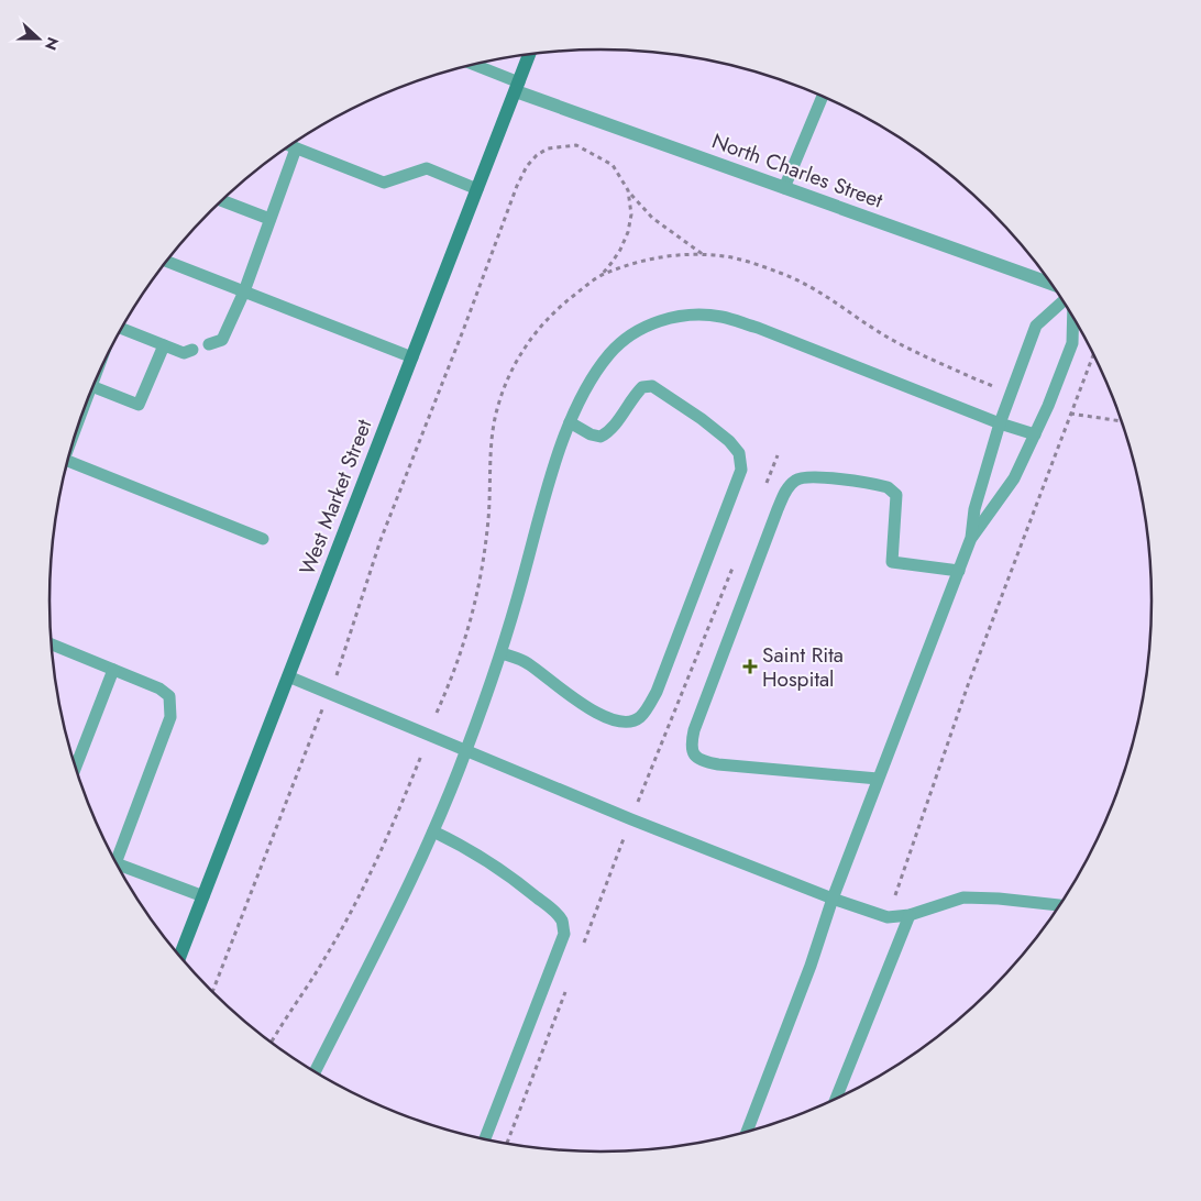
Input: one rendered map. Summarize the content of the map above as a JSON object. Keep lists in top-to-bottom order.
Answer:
{
  "streets": {
    "street": ["North Charles Street", "West Market Street"]
  },
  "crossings": [
    ["North Charles Street", "West Market Street"]
  ],
  "places": {
    "health": ["Saint Rita Hospital"]
  },
  "north": "right"
}
